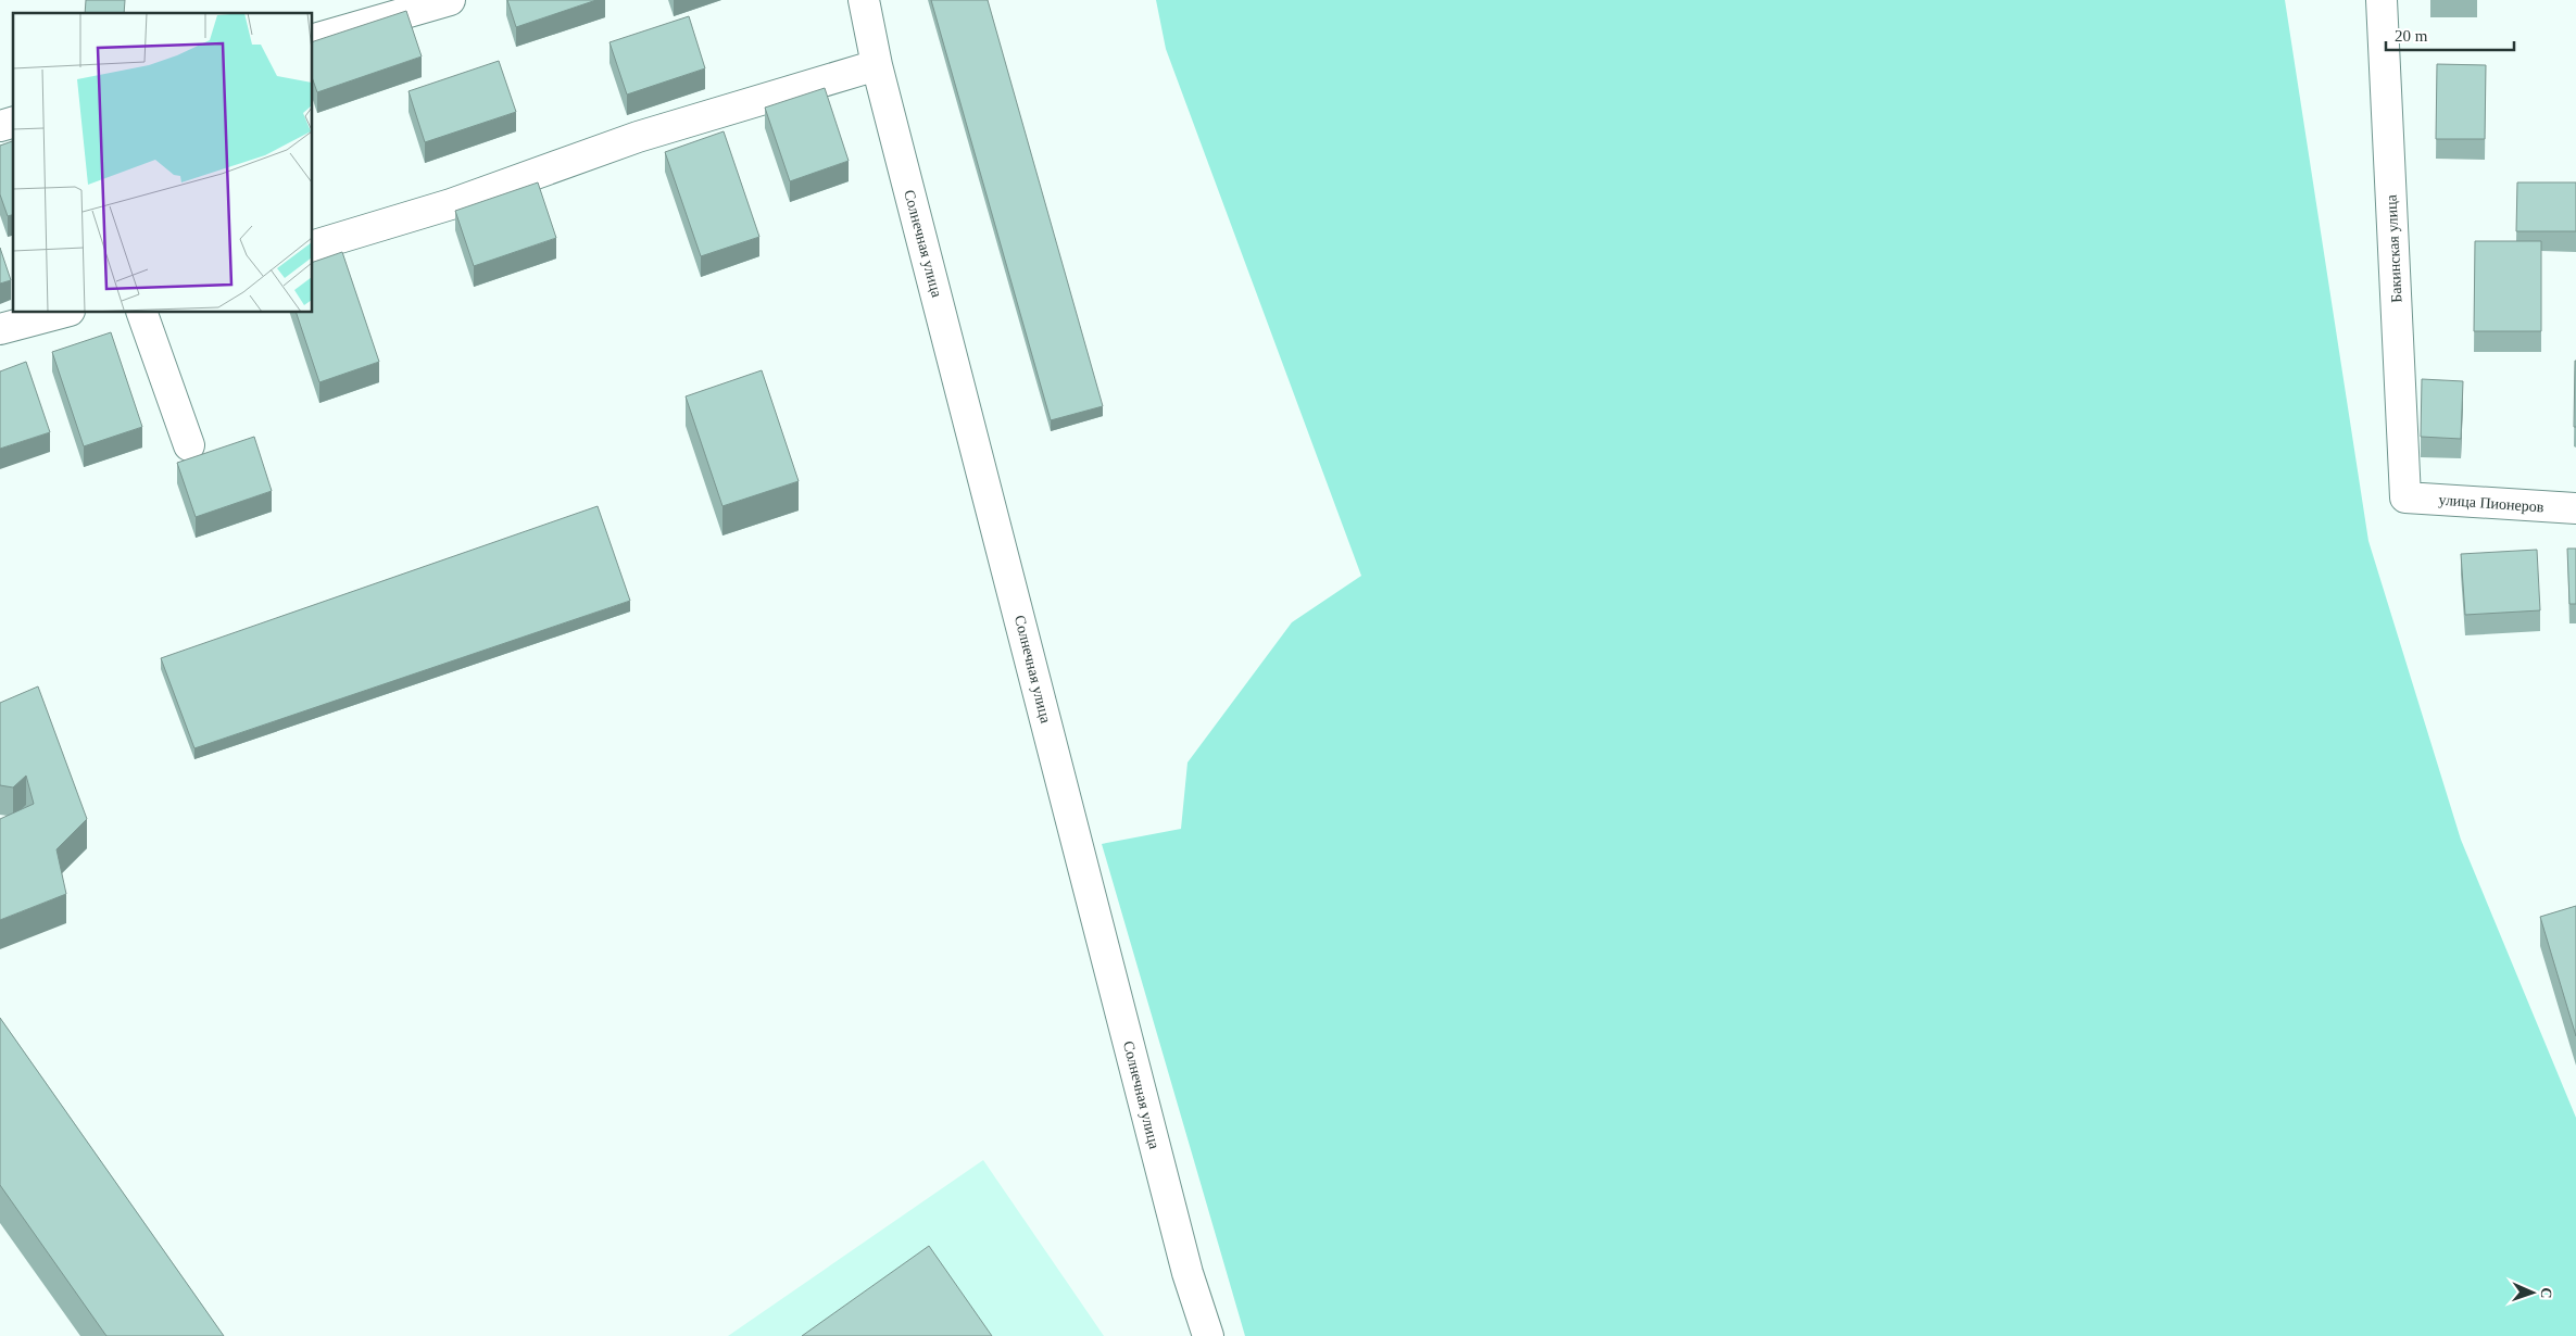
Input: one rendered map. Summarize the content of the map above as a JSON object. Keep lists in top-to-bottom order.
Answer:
{
  "streets": {
    "street": ["Солнечная улица", "Бакинская улица", "улица Пионеров"]
  },
  "crossings": [
    ["Бакинская улица", "улица Пионеров"]
  ],
  "scale_bar": "20 m",
  "north": "right"
}
